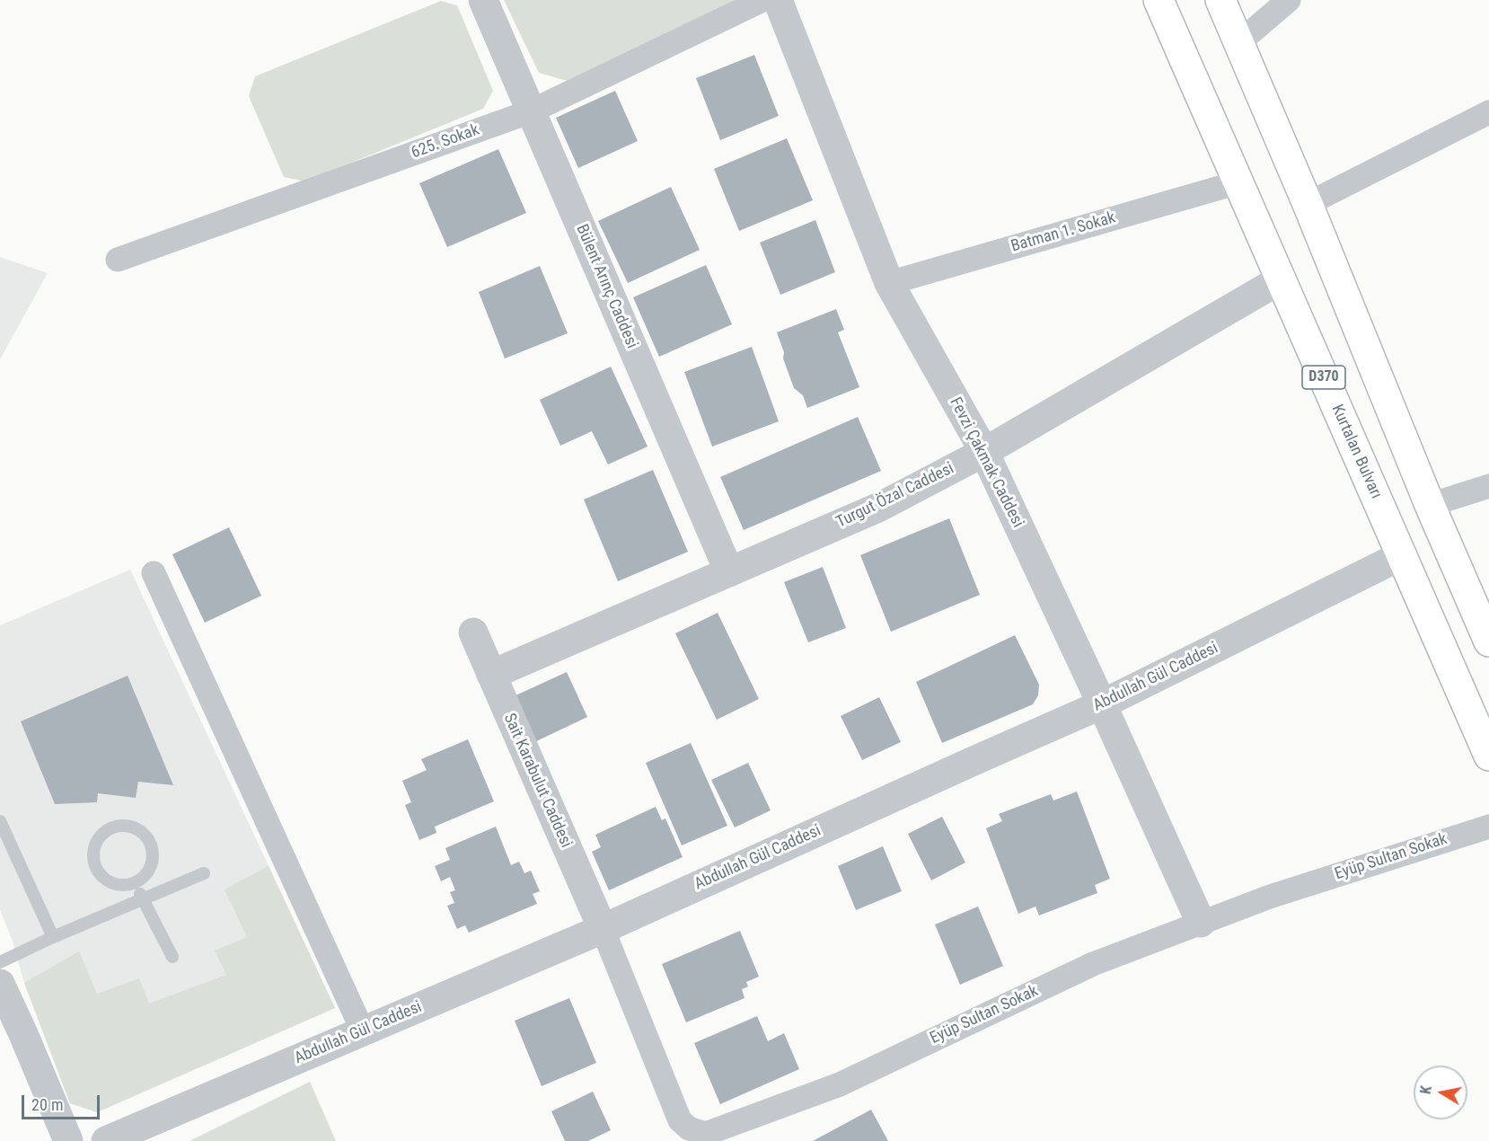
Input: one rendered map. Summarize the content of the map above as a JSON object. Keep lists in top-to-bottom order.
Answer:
{
  "streets": {
    "highway": ["D370", "Kurtalan Bulvarı"],
    "street": [
      "625. Sokak",
      "Batman 1. Sokak",
      "Bülent Arınç Caddesi",
      "Fevzi Çakmak Caddesi",
      "Turgut Özal Caddesi",
      "Abdullah Gül Caddesi",
      "Sait Karabulut Caddesi",
      "Eyüp Sultan Sokak"
    ]
  },
  "crossings": [
    ["625. Sokak", "Bülent Arınç Caddesi"],
    ["Batman 1. Sokak", "Kurtalan Bulvarı"],
    ["Batman 1. Sokak", "Fevzi Çakmak Caddesi"],
    ["Bülent Arınç Caddesi", "Turgut Özal Caddesi"],
    ["Kurtalan Bulvarı", "Turgut Özal Caddesi"],
    ["Kurtalan Bulvarı", "Abdullah Gül Caddesi"],
    ["Fevzi Çakmak Caddesi", "Turgut Özal Caddesi"],
    ["Fevzi Çakmak Caddesi", "Abdullah Gül Caddesi"],
    ["Fevzi Çakmak Caddesi", "Eyüp Sultan Sokak"],
    ["Turgut Özal Caddesi", "Sait Karabulut Caddesi"],
    ["Abdullah Gül Caddesi", "Sait Karabulut Caddesi"],
    ["Abdullah Gül Caddesi", "Eyüp Sultan Sokak"],
    ["Sait Karabulut Caddesi", "Eyüp Sultan Sokak"]
  ],
  "scale_bar": "20 m",
  "north": "left"
}
